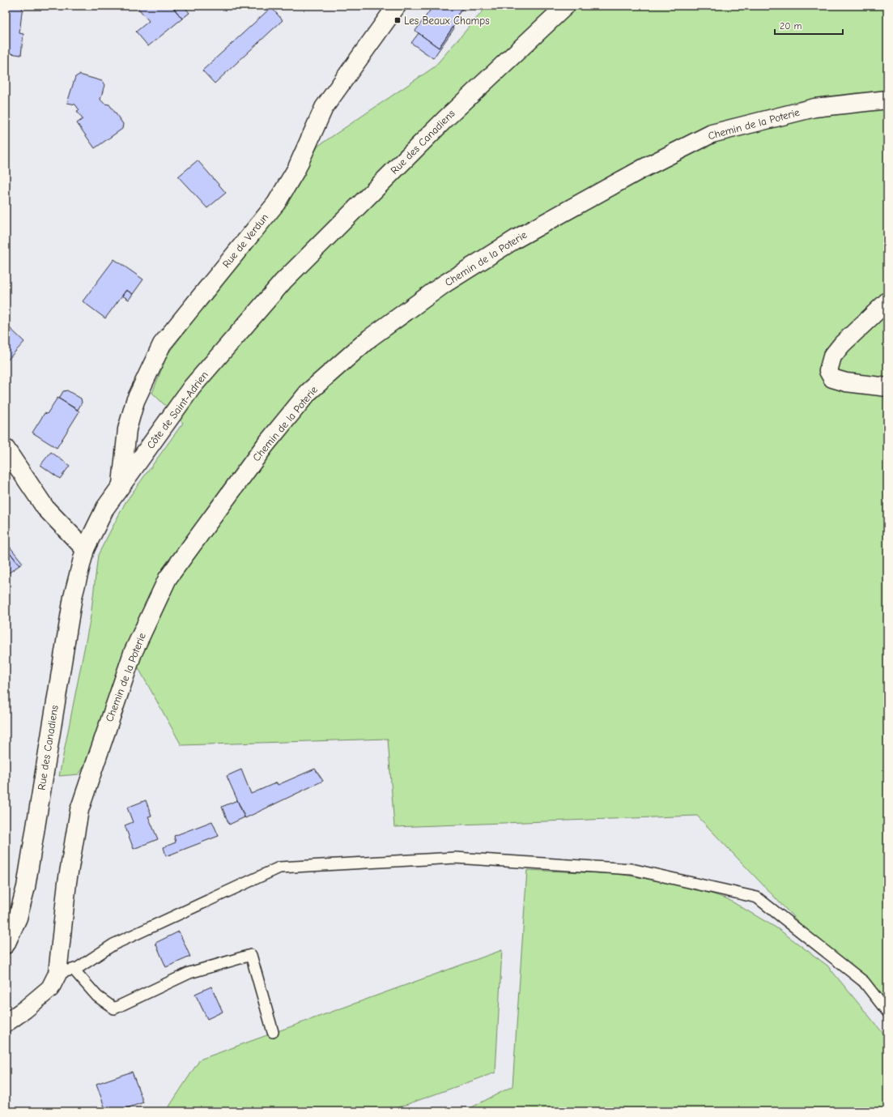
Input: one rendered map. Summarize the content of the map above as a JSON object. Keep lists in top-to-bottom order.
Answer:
{
  "streets": {
    "street": [
      "Chemin de la Poterie",
      "Rue des Canadiens",
      "Rue de Verdun",
      "Côte de Saint-Adrien"
    ]
  },
  "crossings": [
    ["Rue des Canadiens", "Côte de Saint-Adrien"],
    ["Rue de Verdun", "Côte de Saint-Adrien"]
  ],
  "places": {
    "transit": ["Les Beaux Champs"]
  },
  "scale_bar": "20 m"
}
